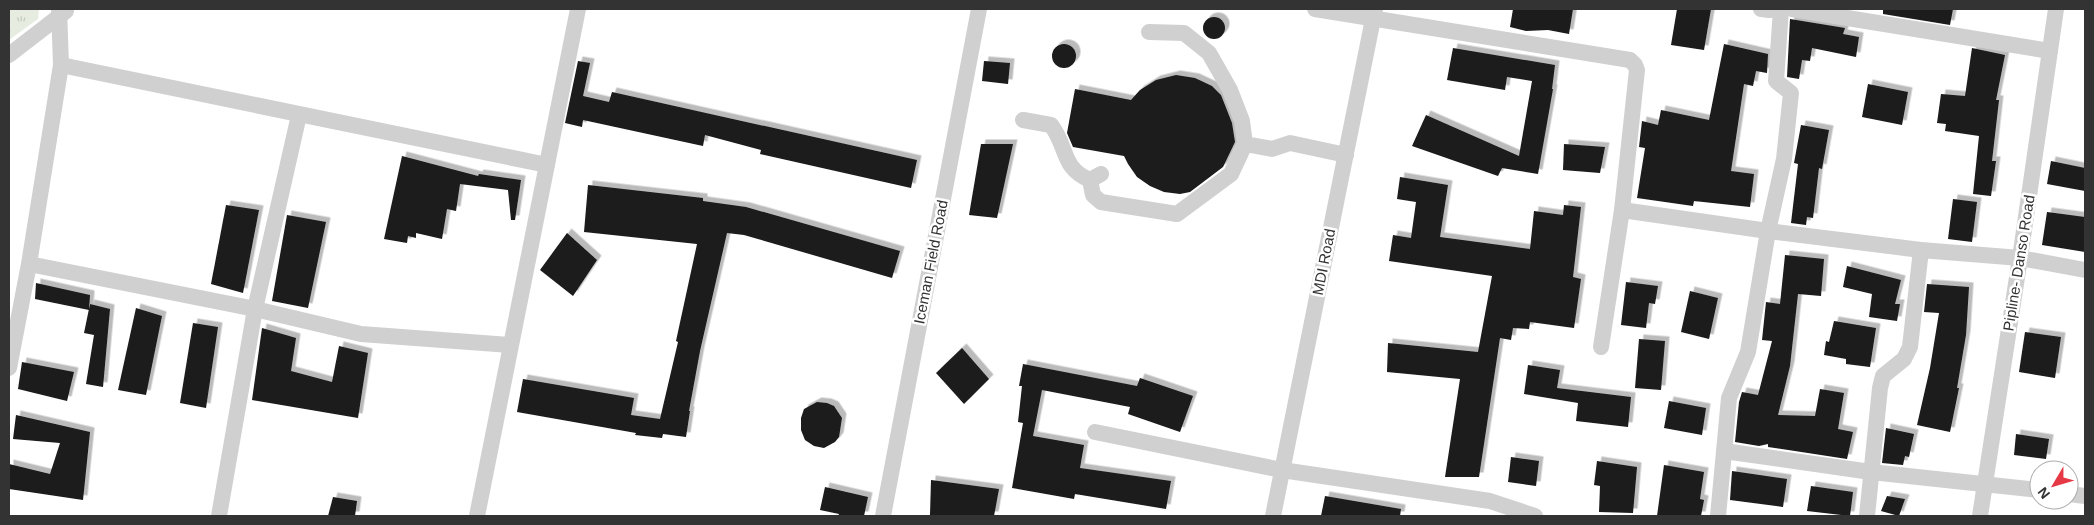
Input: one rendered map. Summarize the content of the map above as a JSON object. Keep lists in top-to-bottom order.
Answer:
{
  "streets": {
    "street": ["Iceman Field Road", "MDI Road", "Pipline- Danso Road"]
  },
  "north": "bottom left"
}
